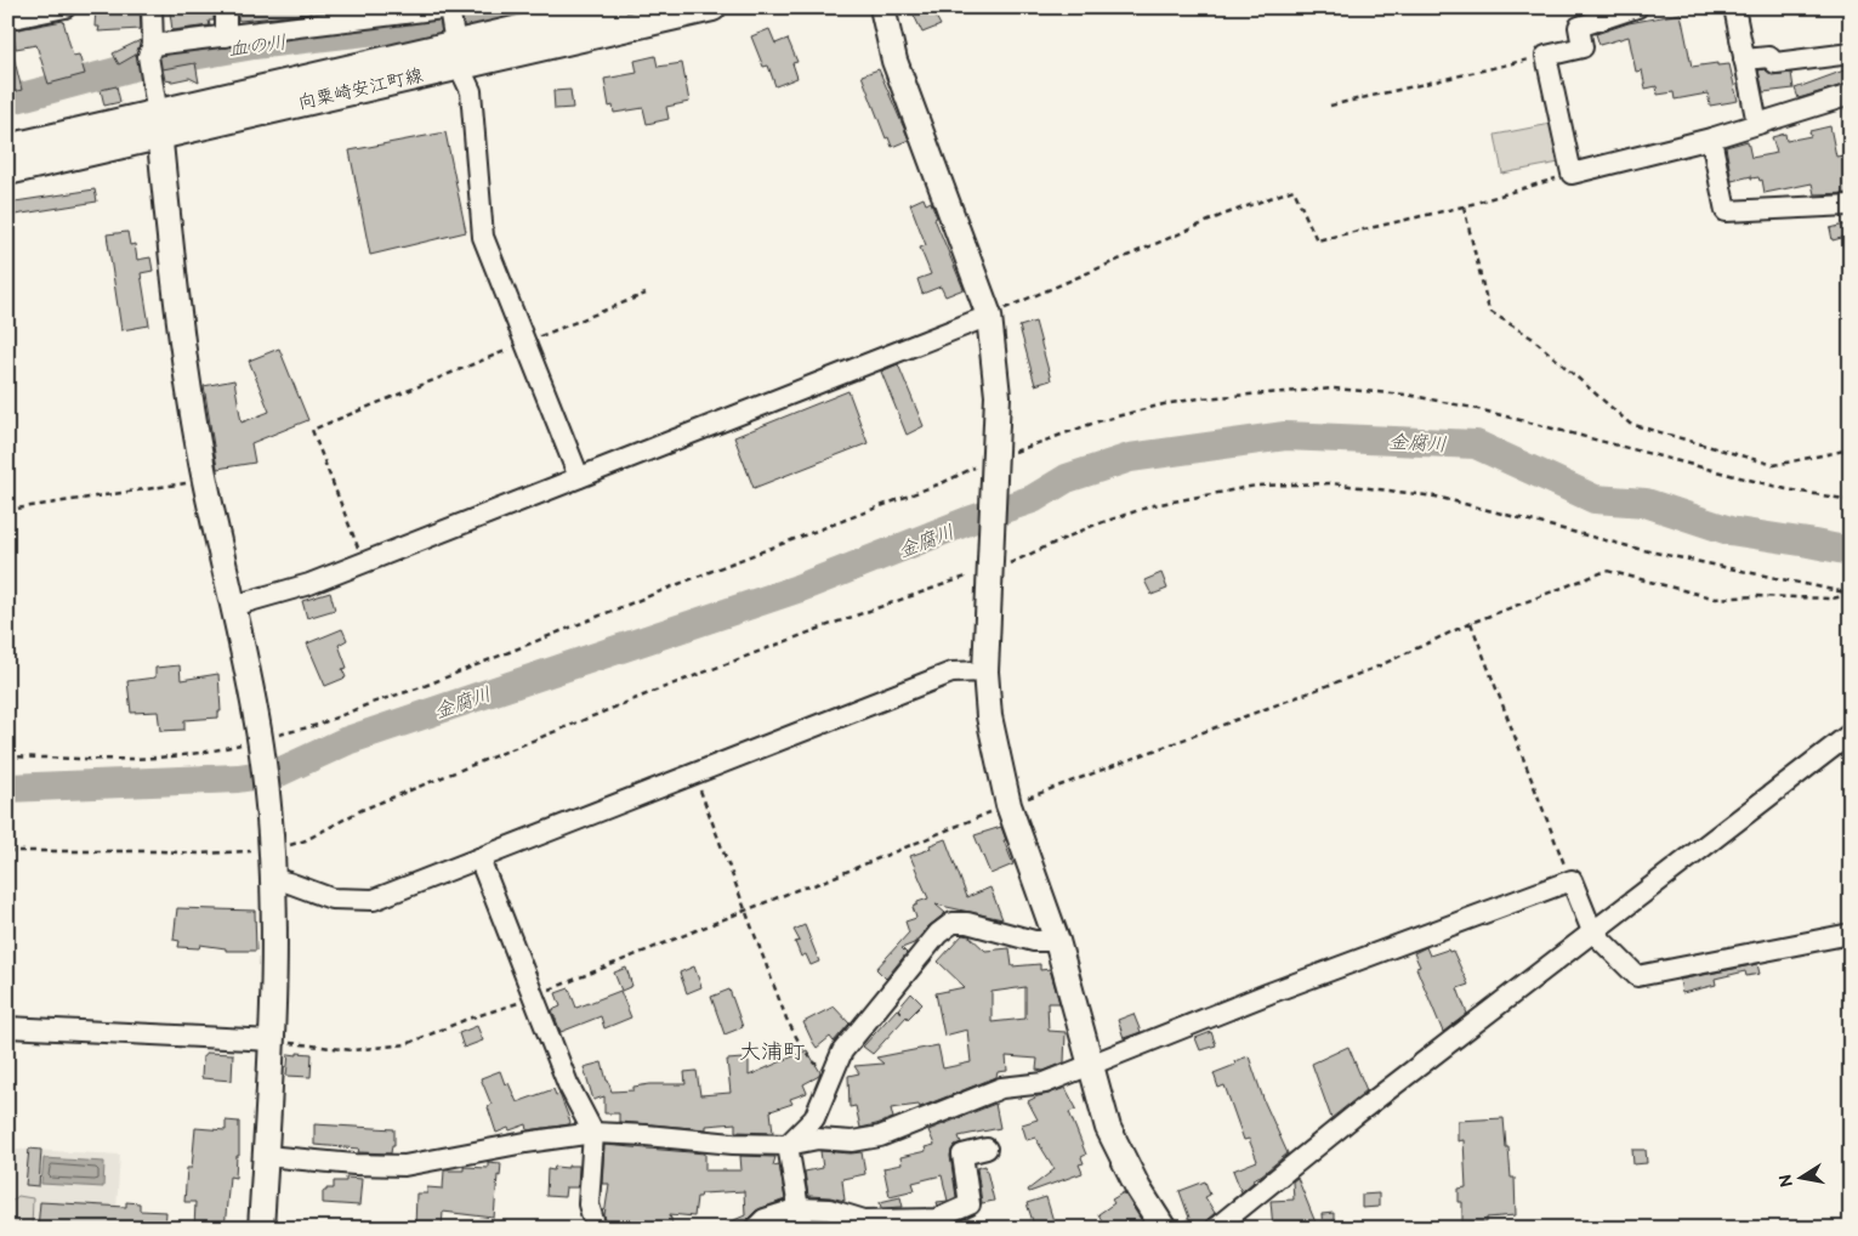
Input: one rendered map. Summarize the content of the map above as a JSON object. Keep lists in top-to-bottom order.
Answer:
{
  "streets": {
    "main road": ["向粟崎安江町線"]
  },
  "districts": ["大浦町"],
  "water": ["血の川", "金腐川"],
  "north": "left"
}
